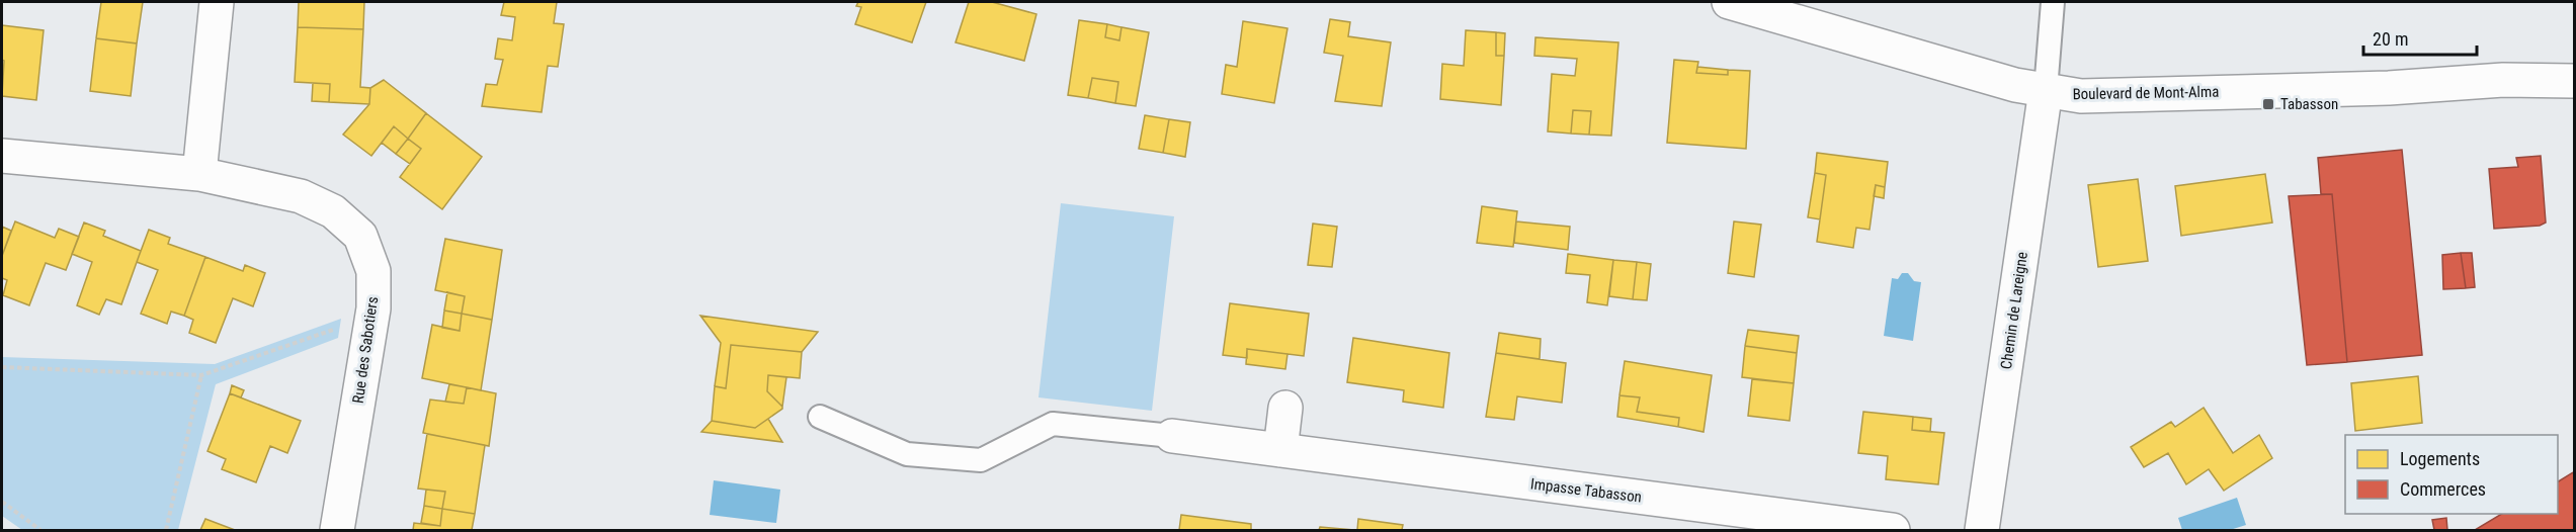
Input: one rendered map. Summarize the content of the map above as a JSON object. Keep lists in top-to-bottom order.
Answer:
{
  "streets": {
    "street": [
      "Boulevard de Mont-Alma",
      "Chemin de Lareigne",
      "Rue des Sabotiers",
      "Impasse Tabasson"
    ]
  },
  "crossings": [
    ["Boulevard de Mont-Alma", "Chemin de Lareigne"]
  ],
  "places": {
    "transit": ["Tabasson"]
  },
  "legend": ["Logements", "Commerces"],
  "scale_bar": "20 m"
}
